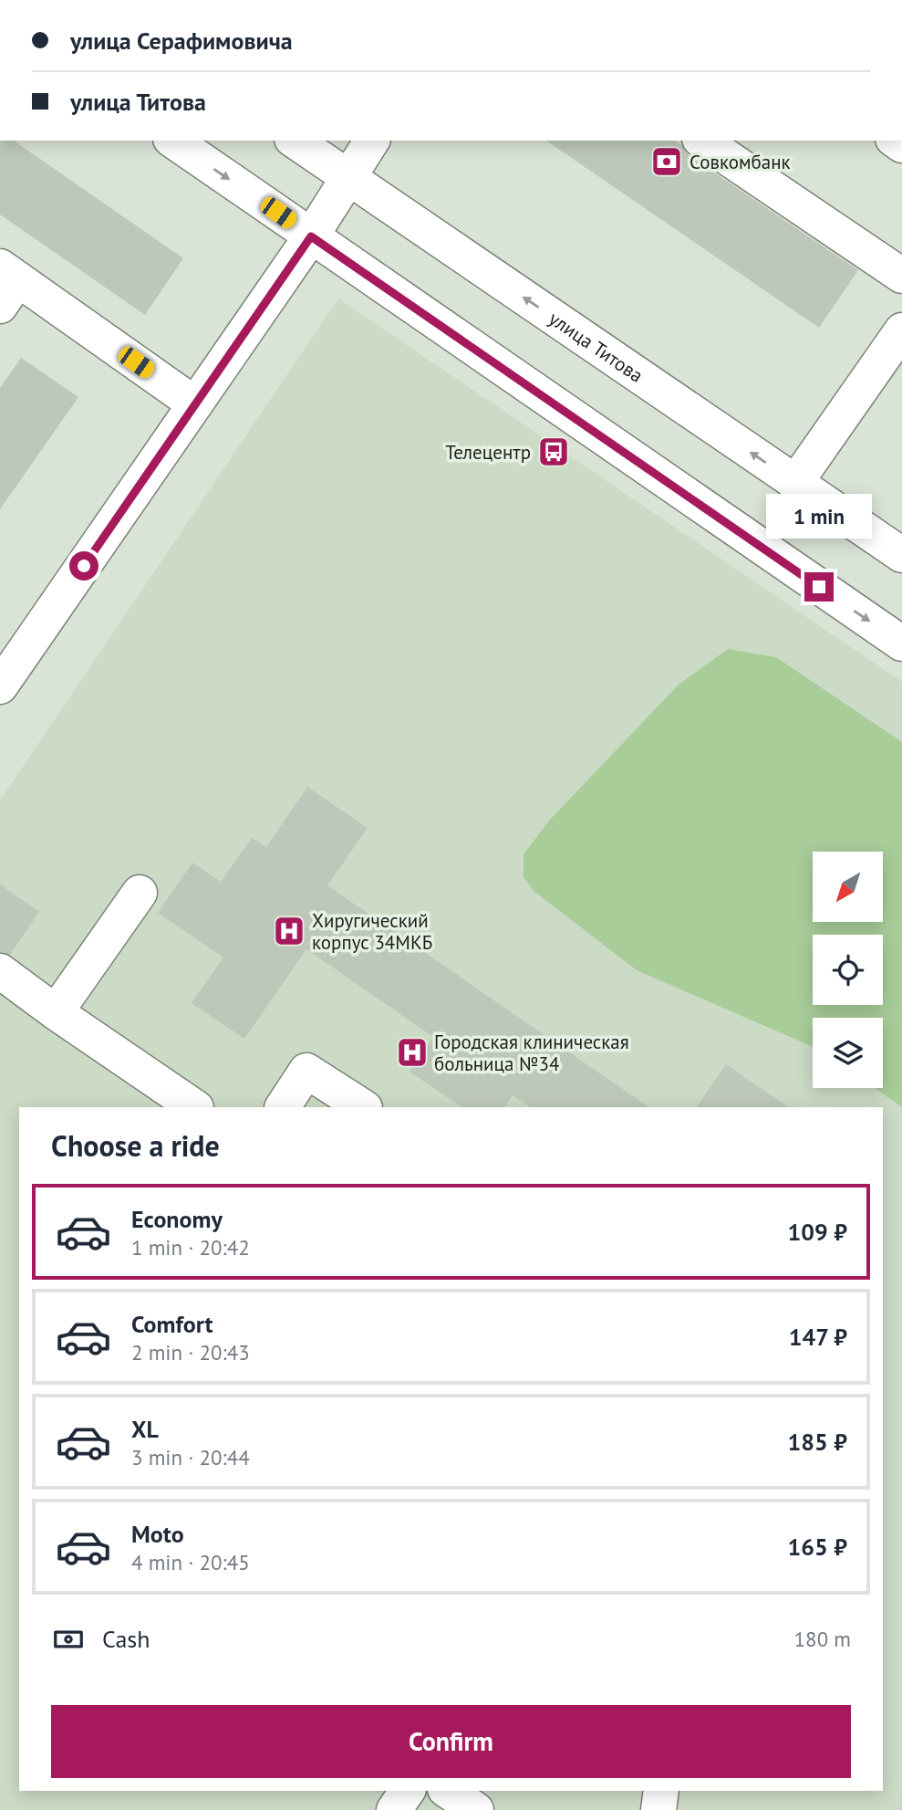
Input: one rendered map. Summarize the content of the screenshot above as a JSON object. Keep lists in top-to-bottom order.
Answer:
{
  "streets": {
    "main road": ["улица Титова"]
  },
  "places": {
    "bank": ["Совкомбанк"],
    "bus stop": ["Телецентр"],
    "hospital": ["Хиругический корпус 34МКБ", "Городская клиническая больница №34"]
  },
  "north": "bottom left",
  "page": {
    "banner": ["улица Серафимовича", "улица Титова"],
    "bubble": "1 min",
    "heading": "Choose a ride",
    "list": [
      {
        "name": "Economy",
        "note": "1 min · 20:42",
        "value": "109 ₽"
      },
      {
        "name": "Comfort",
        "note": "2 min · 20:43",
        "value": "147 ₽"
      },
      {
        "name": "XL",
        "note": "3 min · 20:44",
        "value": "185 ₽"
      },
      {
        "name": "Moto",
        "note": "4 min · 20:45",
        "value": "165 ₽"
      }
    ],
    "pay": ["Cash", "180 m"],
    "buttons": "Confirm"
  }
}
